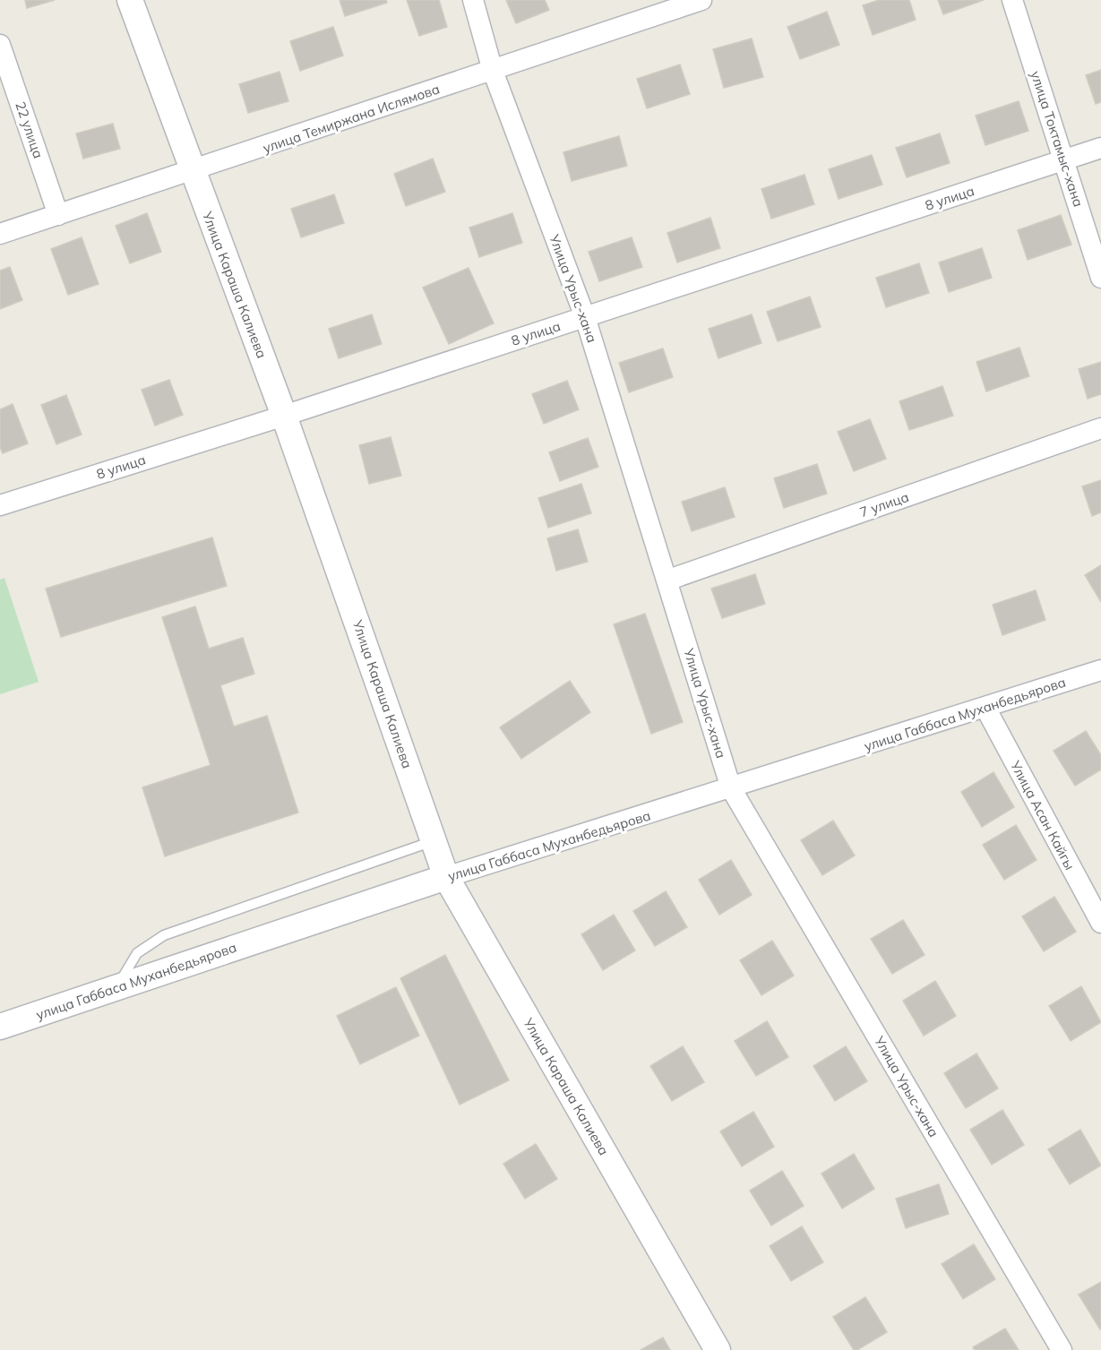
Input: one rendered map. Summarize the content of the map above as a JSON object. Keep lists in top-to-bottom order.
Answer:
{
  "streets": {
    "street": [
      "улица Темиржана Ислямова",
      "22 улица",
      "улица Токтамыс-хана",
      "8 улица",
      "Улица Караша Калиева",
      "Улица Урыс-хана",
      "7 улица",
      "улица Габбаса Муханбедьярова",
      "Улица Асан Кайгы"
    ]
  },
  "crossings": [
    ["улица Темиржана Ислямова", "22 улица"],
    ["улица Темиржана Ислямова", "Улица Караша Калиева"],
    ["улица Темиржана Ислямова", "Улица Урыс-хана"],
    ["улица Токтамыс-хана", "8 улица"],
    ["8 улица", "Улица Караша Калиева"],
    ["8 улица", "Улица Урыс-хана"],
    ["Улица Караша Калиева", "улица Габбаса Муханбедьярова"],
    ["Улица Урыс-хана", "7 улица"],
    ["Улица Урыс-хана", "улица Габбаса Муханбедьярова"],
    ["улица Габбаса Муханбедьярова", "Улица Асан Кайгы"]
  ]
}
